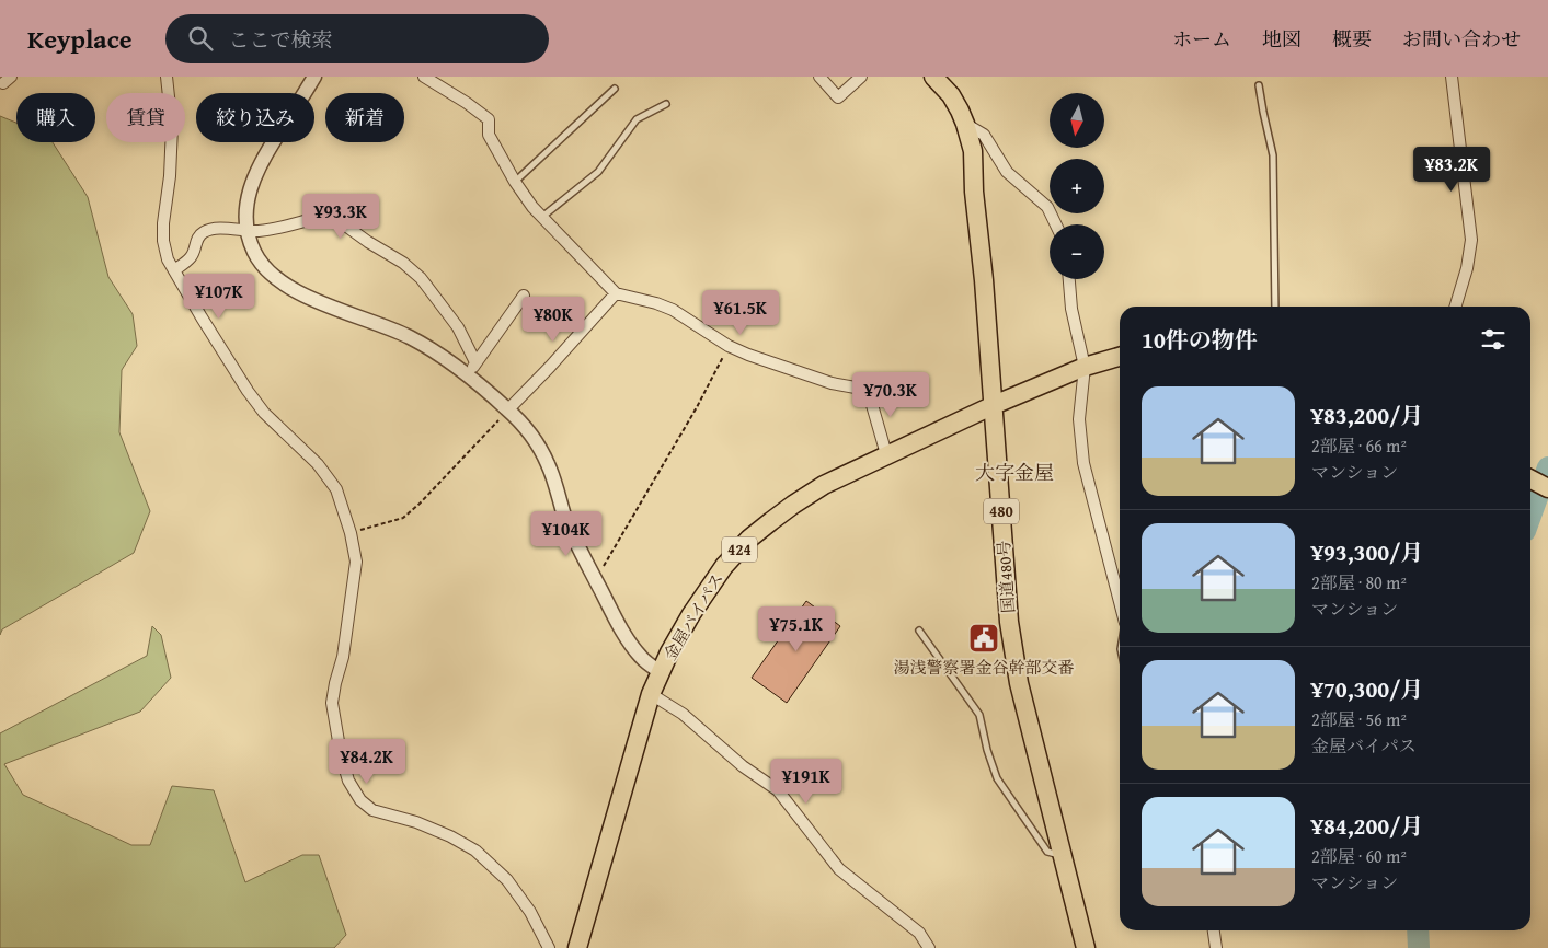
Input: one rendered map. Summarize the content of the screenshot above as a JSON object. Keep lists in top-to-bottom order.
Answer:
{
  "streets": {
    "highway": [
      "480",
      "424",
      "国道480号",
      "金屋バイパス"
    ]
  },
  "crossings": [
    ["国道480号", "金屋バイパス"]
  ],
  "districts": ["大字金屋"],
  "places": {
    "public building": ["湯浅警察署金谷幹部交番"]
  },
  "north": "bottom",
  "page": {
    "header": "Keyplace",
    "search": "ここで検索",
    "nav": [
      "ホーム",
      "地図",
      "概要",
      "お問い合わせ"
    ],
    "map_buttons": ["+", "−"],
    "chip": [
      "購入",
      "賃貸",
      "絞り込み",
      "新着"
    ],
    "price": [
      "¥83.2K",
      "¥93.3K",
      "¥107K",
      "¥61.5K",
      "¥80K",
      "¥70.3K",
      "¥104K",
      "¥75.1K",
      "¥84.2K",
      "¥191K"
    ],
    "heading": "10件の物件",
    "list": [
      {
        "name": "¥83,200/月",
        "note": "2部屋 · 66 m² · マンション"
      },
      {
        "name": "¥93,300/月",
        "note": "2部屋 · 80 m² · マンション"
      },
      {
        "name": "¥70,300/月",
        "note": "2部屋 · 56 m² · 金屋バイパス"
      },
      {
        "name": "¥84,200/月",
        "note": "2部屋 · 60 m² · マンション"
      }
    ]
  }
}
